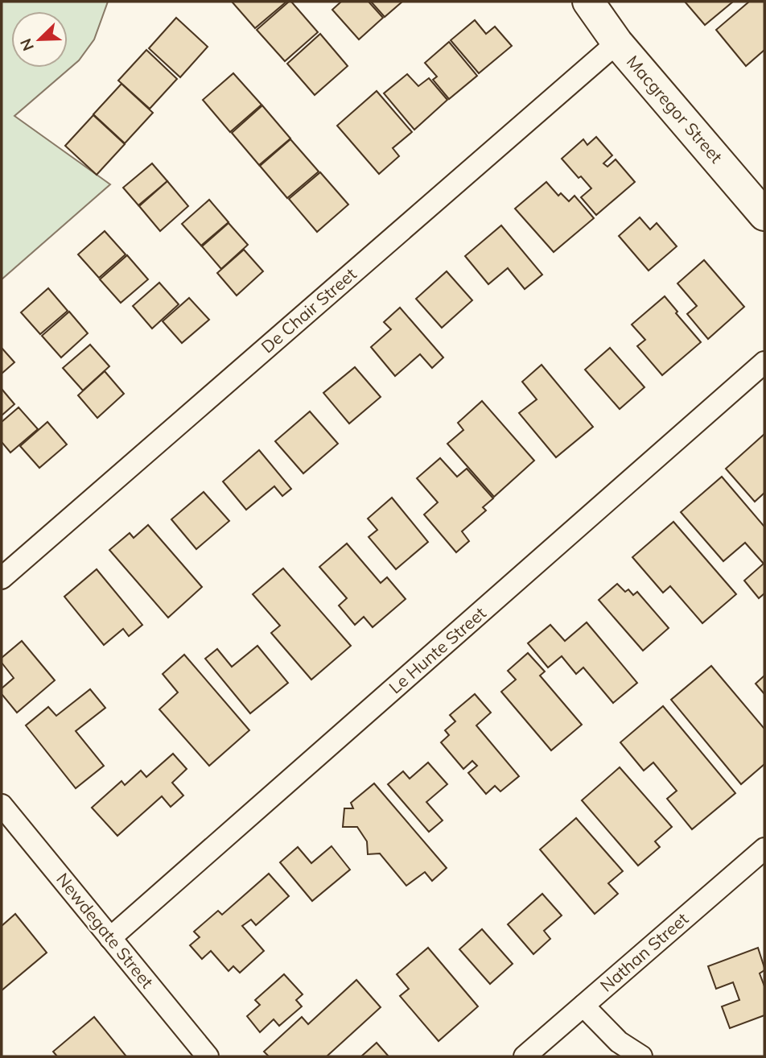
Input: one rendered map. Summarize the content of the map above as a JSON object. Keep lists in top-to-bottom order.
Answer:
{
  "streets": {
    "street": [
      "Macgregor Street",
      "De Chair Street",
      "Le Hunte Street",
      "Newdegate Street",
      "Nathan Street"
    ]
  },
  "crossings": [
    ["Macgregor Street", "De Chair Street"],
    ["Le Hunte Street", "Newdegate Street"]
  ],
  "north": "bottom left"
}
